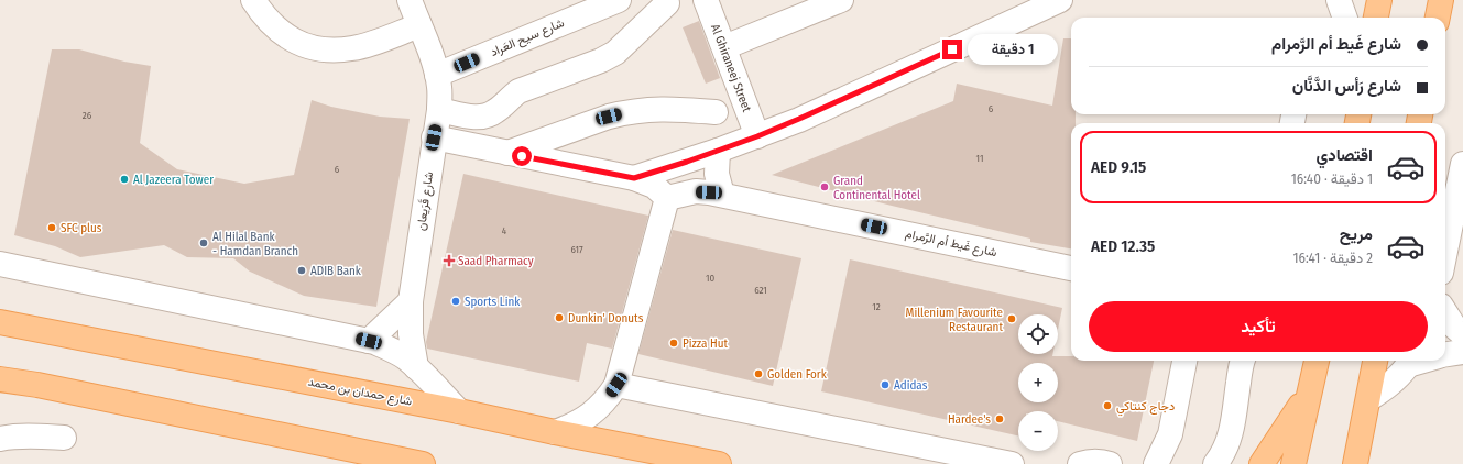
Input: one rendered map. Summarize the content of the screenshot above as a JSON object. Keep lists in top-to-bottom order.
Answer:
{
  "streets": {
    "main road": ["شارع حمدان بن محمد"],
    "street": [
      "شارع سيح العَراد",
      "Al Ghiraneej Street",
      "شارع قَرَيعان",
      "شارع غَيط أم الرَّمرام"
    ]
  },
  "crossings": [
    ["شارع سيح العَراد", "شارع قَرَيعان"]
  ],
  "places": {
    "other": [
      "Al Jazeera Tower",
      "Grand Continental Hotel",
      "SFC plus",
      "Al Hilal Bank - Hamdan Branch",
      "ADIB Bank",
      "Sports Link",
      "Dunkin' Donuts",
      "Millenium Favourite Restaurant",
      "Pizza Hut",
      "Golden Fork",
      "Adidas",
      "دجاج كنتاكي",
      "Hardee's"
    ],
    "health": ["Saad Pharmacy"]
  },
  "house_numbers": [
    "6",
    "26",
    "11",
    "6",
    "4",
    "617",
    "10",
    "621",
    "12"
  ],
  "page": {
    "banner": ["شارع غَيط أم الرَّمرام", "شارع رَأس الدَّنَّان"],
    "bubble": "1 دقيقة",
    "list": [
      {
        "name": "اقتصادي",
        "note": "1 دقيقة · 16:40",
        "value": "AED 9.15"
      },
      {
        "name": "مريح",
        "note": "2 دقيقة · 16:41",
        "value": "AED 12.35"
      }
    ],
    "buttons": "تأكيد",
    "map_buttons": ["+", "−"]
  }
}
